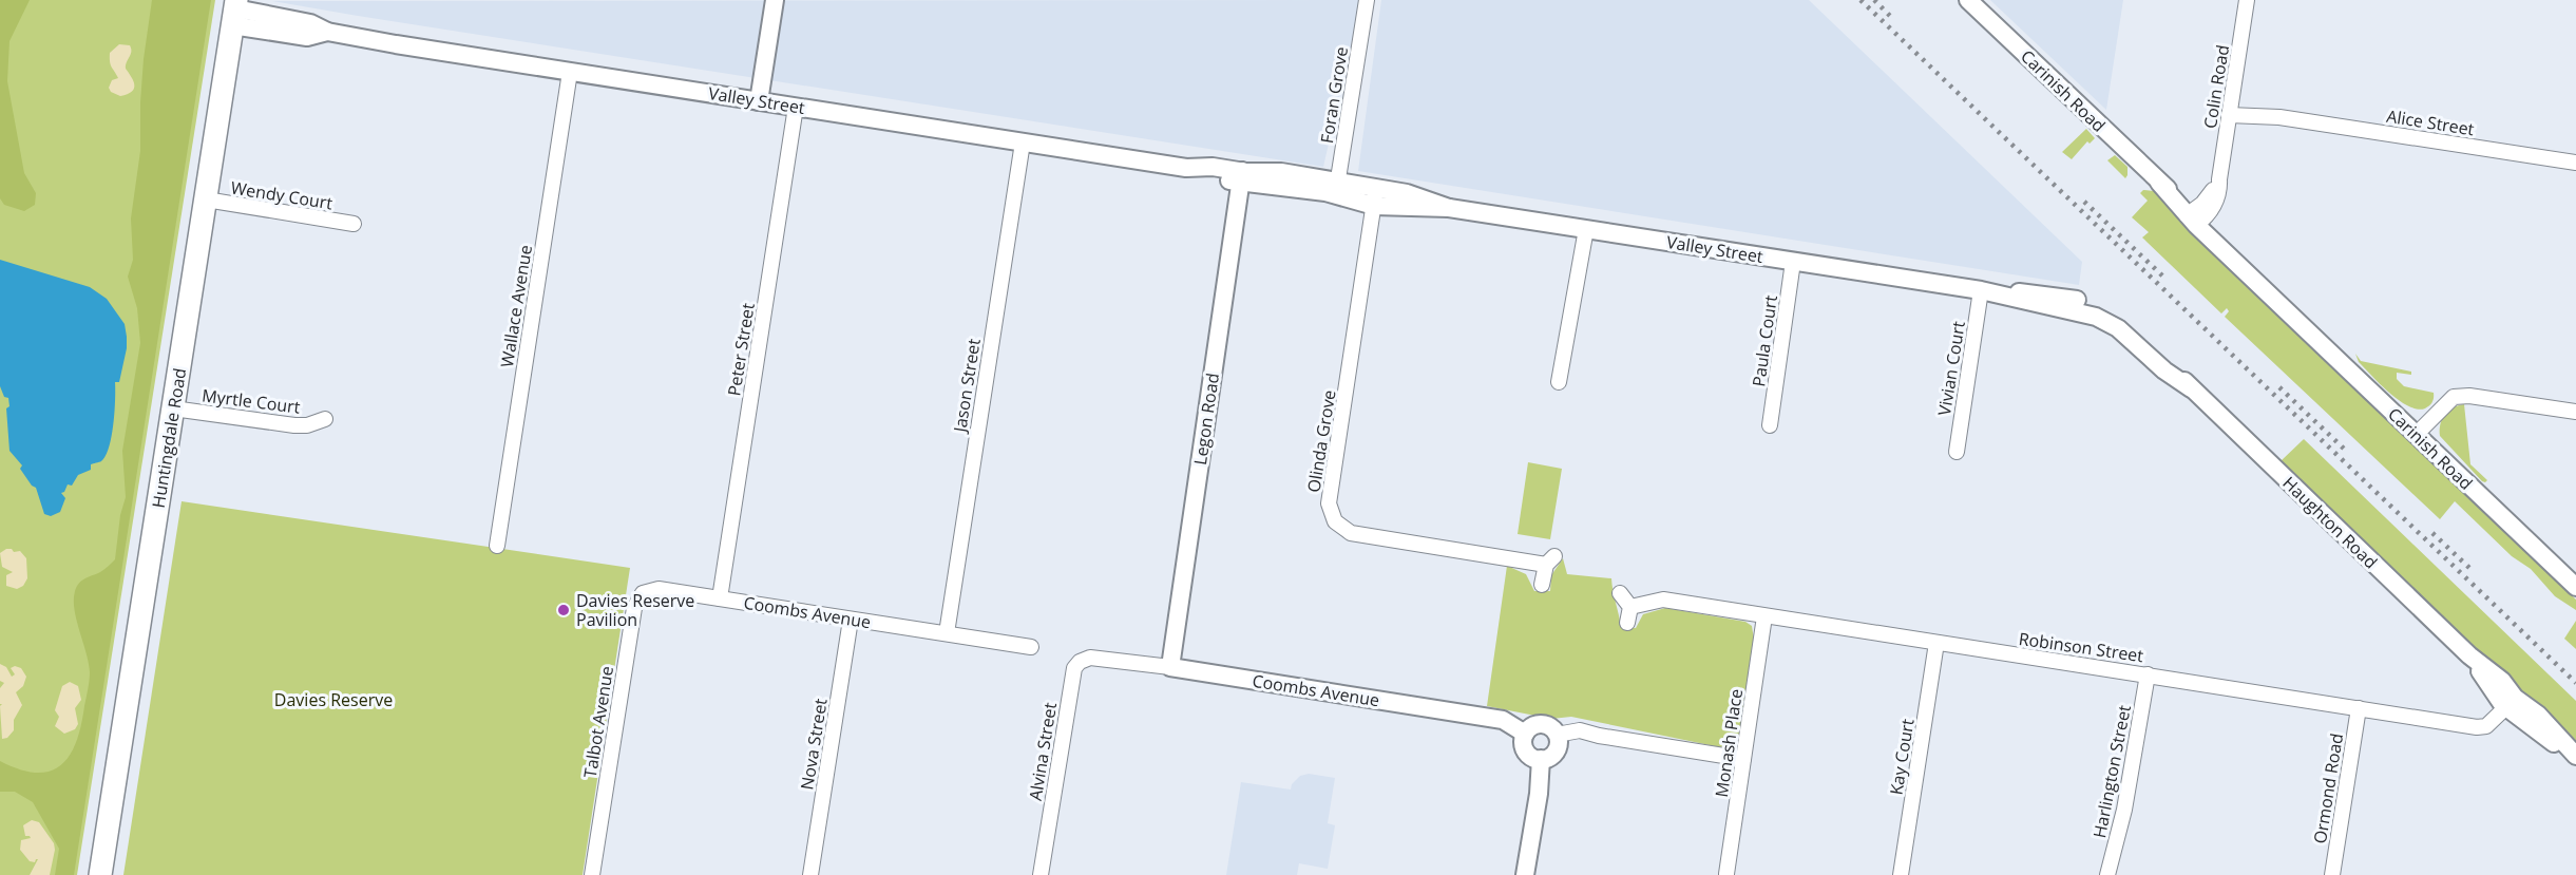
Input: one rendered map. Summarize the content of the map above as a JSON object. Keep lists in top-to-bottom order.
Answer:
{
  "streets": {
    "main road": ["Huntingdale Road"],
    "street": [
      "Colin Road",
      "Carinish Road",
      "Foran Grove",
      "Valley Street",
      "Alice Street",
      "Wendy Court",
      "Wallace Avenue",
      "Paula Court",
      "Peter Street",
      "Vivian Court",
      "Jason Street",
      "Myrtle Court",
      "Legon Road",
      "Olinda Grove",
      "Haughton Road",
      "Coombs Avenue",
      "Robinson Street",
      "Talbot Avenue",
      "Monash Place",
      "Nova Street",
      "Alvina Street",
      "Kay Court",
      "Harlington Street",
      "Ormond Road"
    ]
  },
  "crossings": [
    ["Colin Road", "Carinish Road"],
    ["Colin Road", "Alice Street"],
    ["Foran Grove", "Valley Street"],
    ["Valley Street", "Wallace Avenue"],
    ["Valley Street", "Paula Court"],
    ["Valley Street", "Peter Street"],
    ["Valley Street", "Vivian Court"],
    ["Valley Street", "Jason Street"],
    ["Valley Street", "Legon Road"],
    ["Valley Street", "Huntingdale Road"],
    ["Valley Street", "Olinda Grove"],
    ["Valley Street", "Haughton Road"],
    ["Wendy Court", "Huntingdale Road"],
    ["Peter Street", "Coombs Avenue"],
    ["Jason Street", "Coombs Avenue"],
    ["Myrtle Court", "Huntingdale Road"],
    ["Legon Road", "Coombs Avenue"],
    ["Haughton Road", "Robinson Street"],
    ["Coombs Avenue", "Talbot Avenue"],
    ["Coombs Avenue", "Nova Street"],
    ["Coombs Avenue", "Alvina Street"],
    ["Robinson Street", "Monash Place"],
    ["Robinson Street", "Kay Court"],
    ["Robinson Street", "Harlington Street"],
    ["Robinson Street", "Ormond Road"]
  ],
  "parks": ["Davies Reserve"],
  "places": ["Davies Reserve Pavilion"]
}
